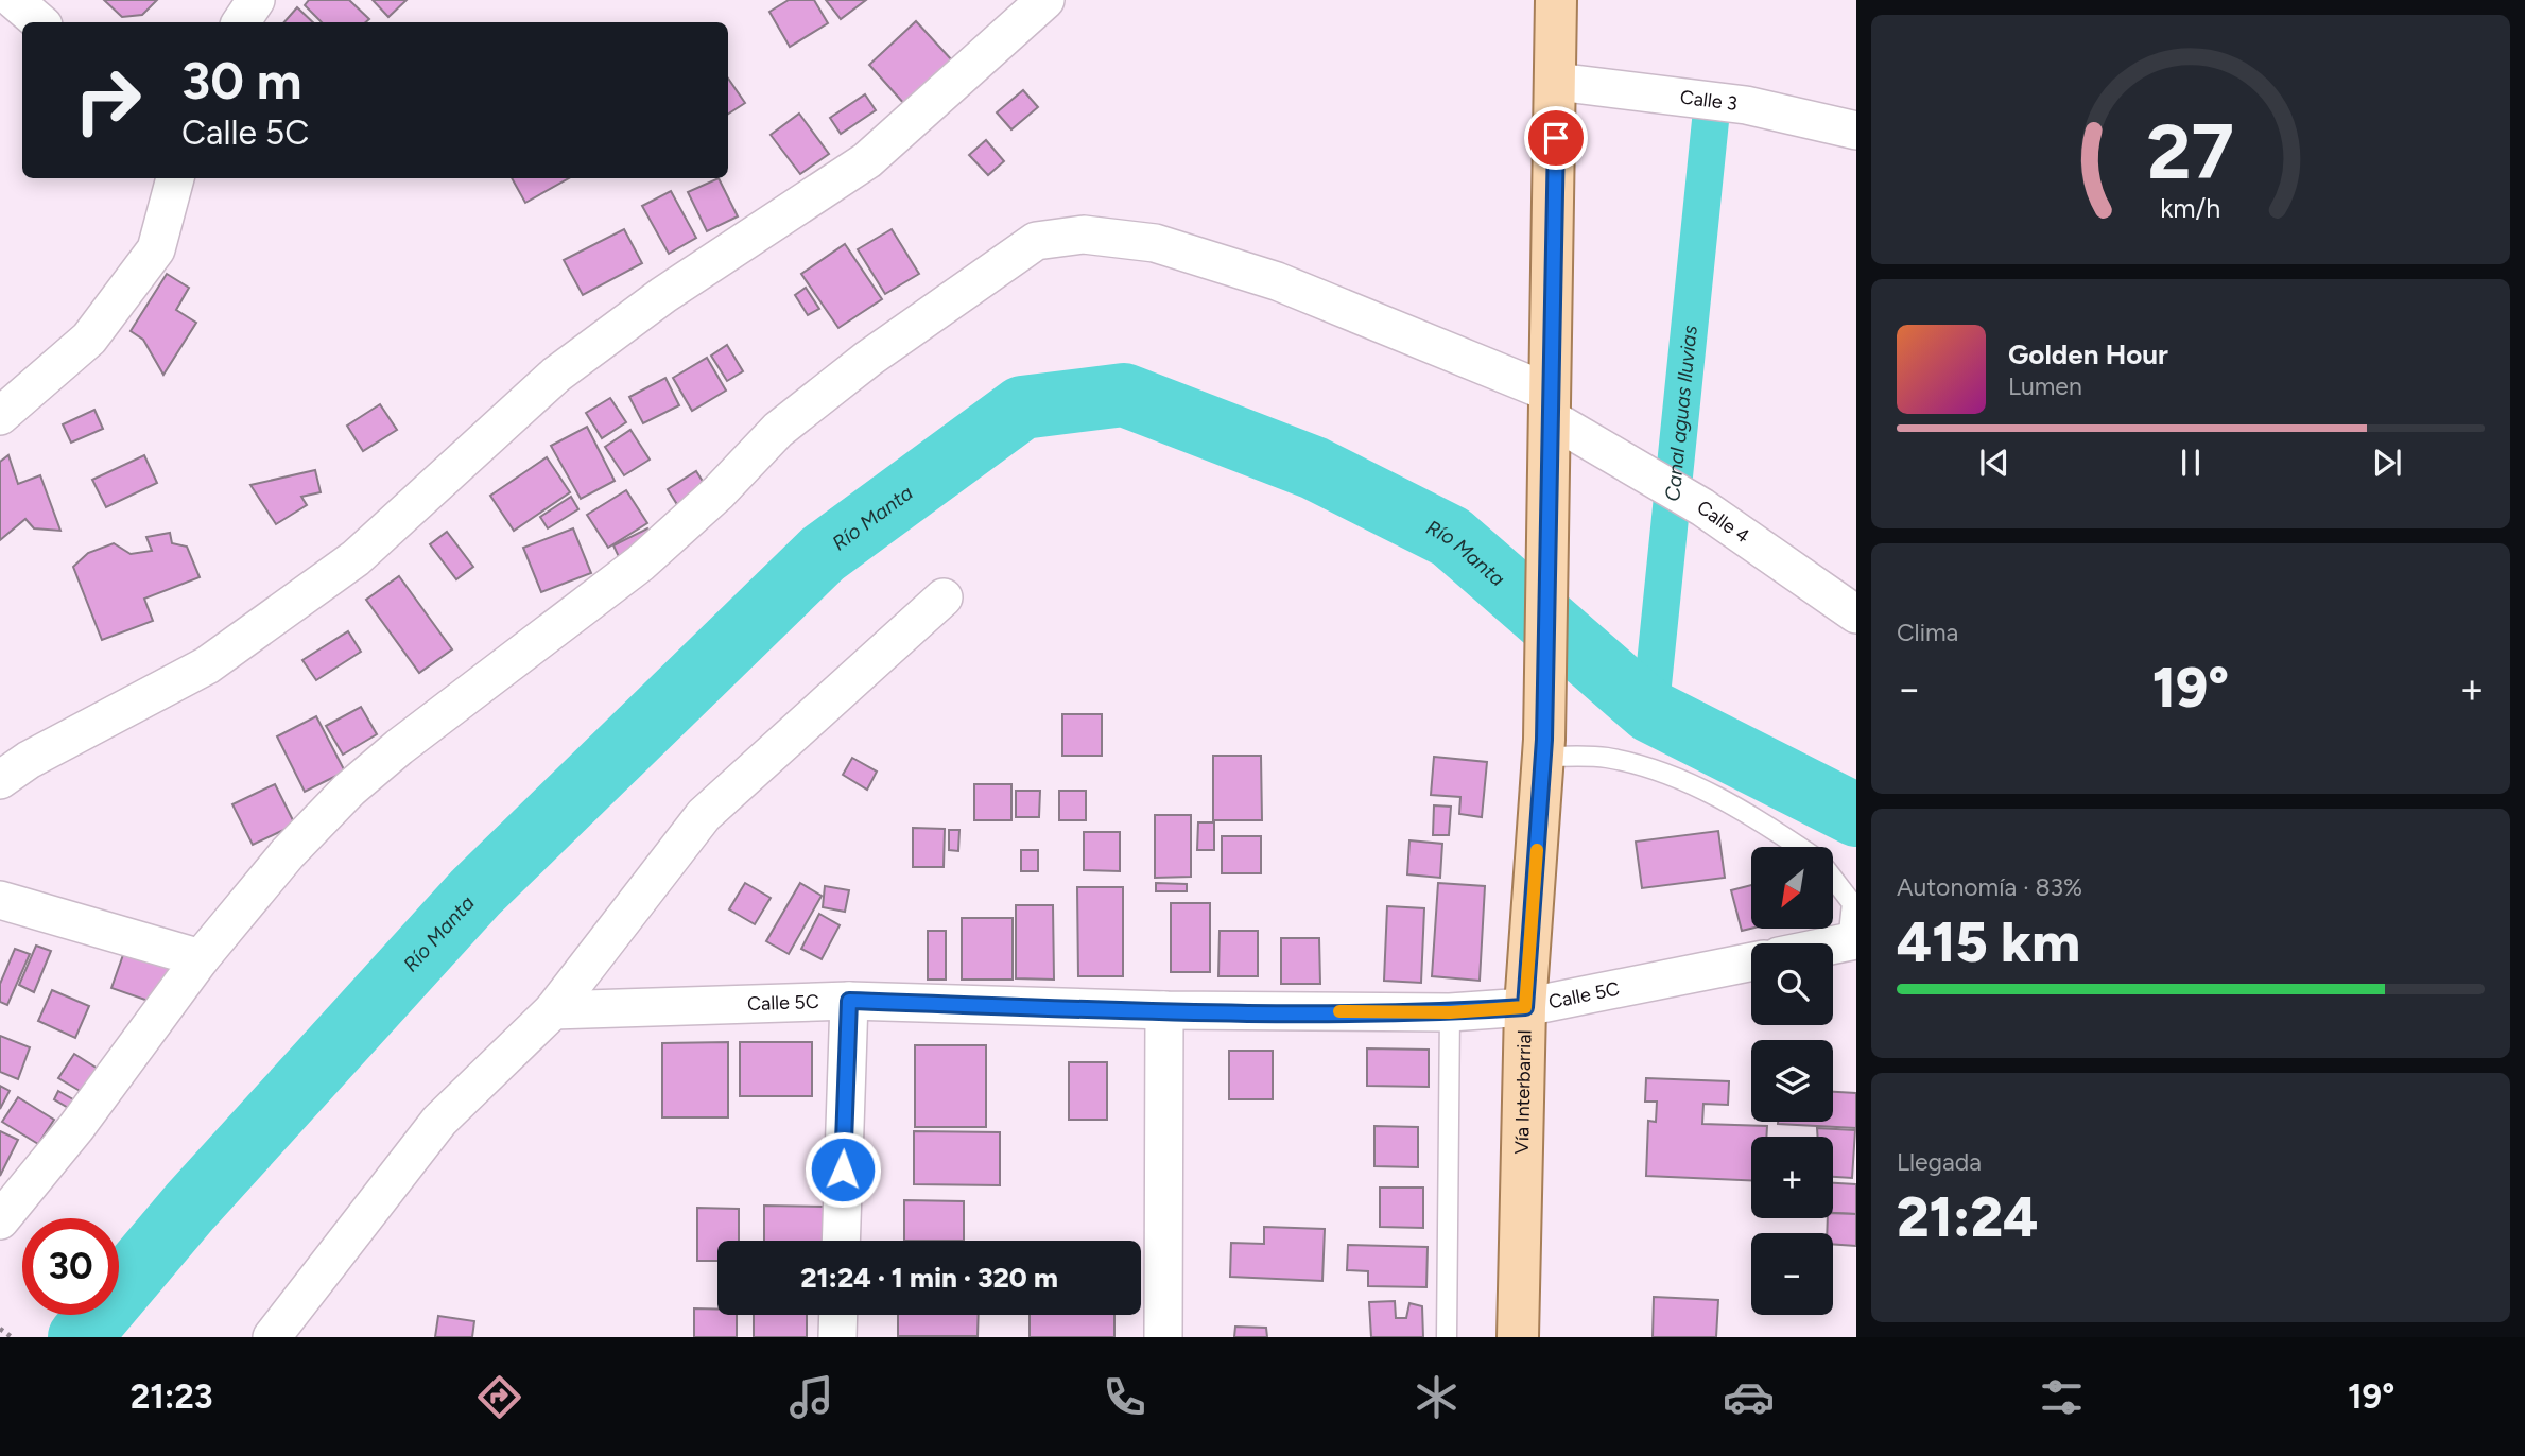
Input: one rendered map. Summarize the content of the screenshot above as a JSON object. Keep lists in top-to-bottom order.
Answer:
{
  "streets": {
    "main road": ["Vía Interbarrial"],
    "street": ["Calle 3", "Calle 4", "Calle 5C"]
  },
  "crossings": [
    ["Calle 3", "Vía Interbarrial"],
    ["Calle 4", "Vía Interbarrial"],
    ["Calle 5C", "Vía Interbarrial"]
  ],
  "water": ["Canal aguas lluvias", "Río Manta"],
  "north": "bottom left",
  "page": {
    "turn": ["30 m", "Calle 5C"],
    "song": ["Golden Hour", "Lumen"],
    "tile": [
      "Clima",
      ["Autonomía · 83%", "415 km"],
      ["Llegada", "21:24"]
    ],
    "heat": ["−", "19°", "+"],
    "map_buttons": ["+", "−"],
    "limit": "30",
    "trip": "21:24 · 1 min · 320 m",
    "tabs": ["21:23", "19°"],
    "gauge": ["27", "km/h"]
  }
}
